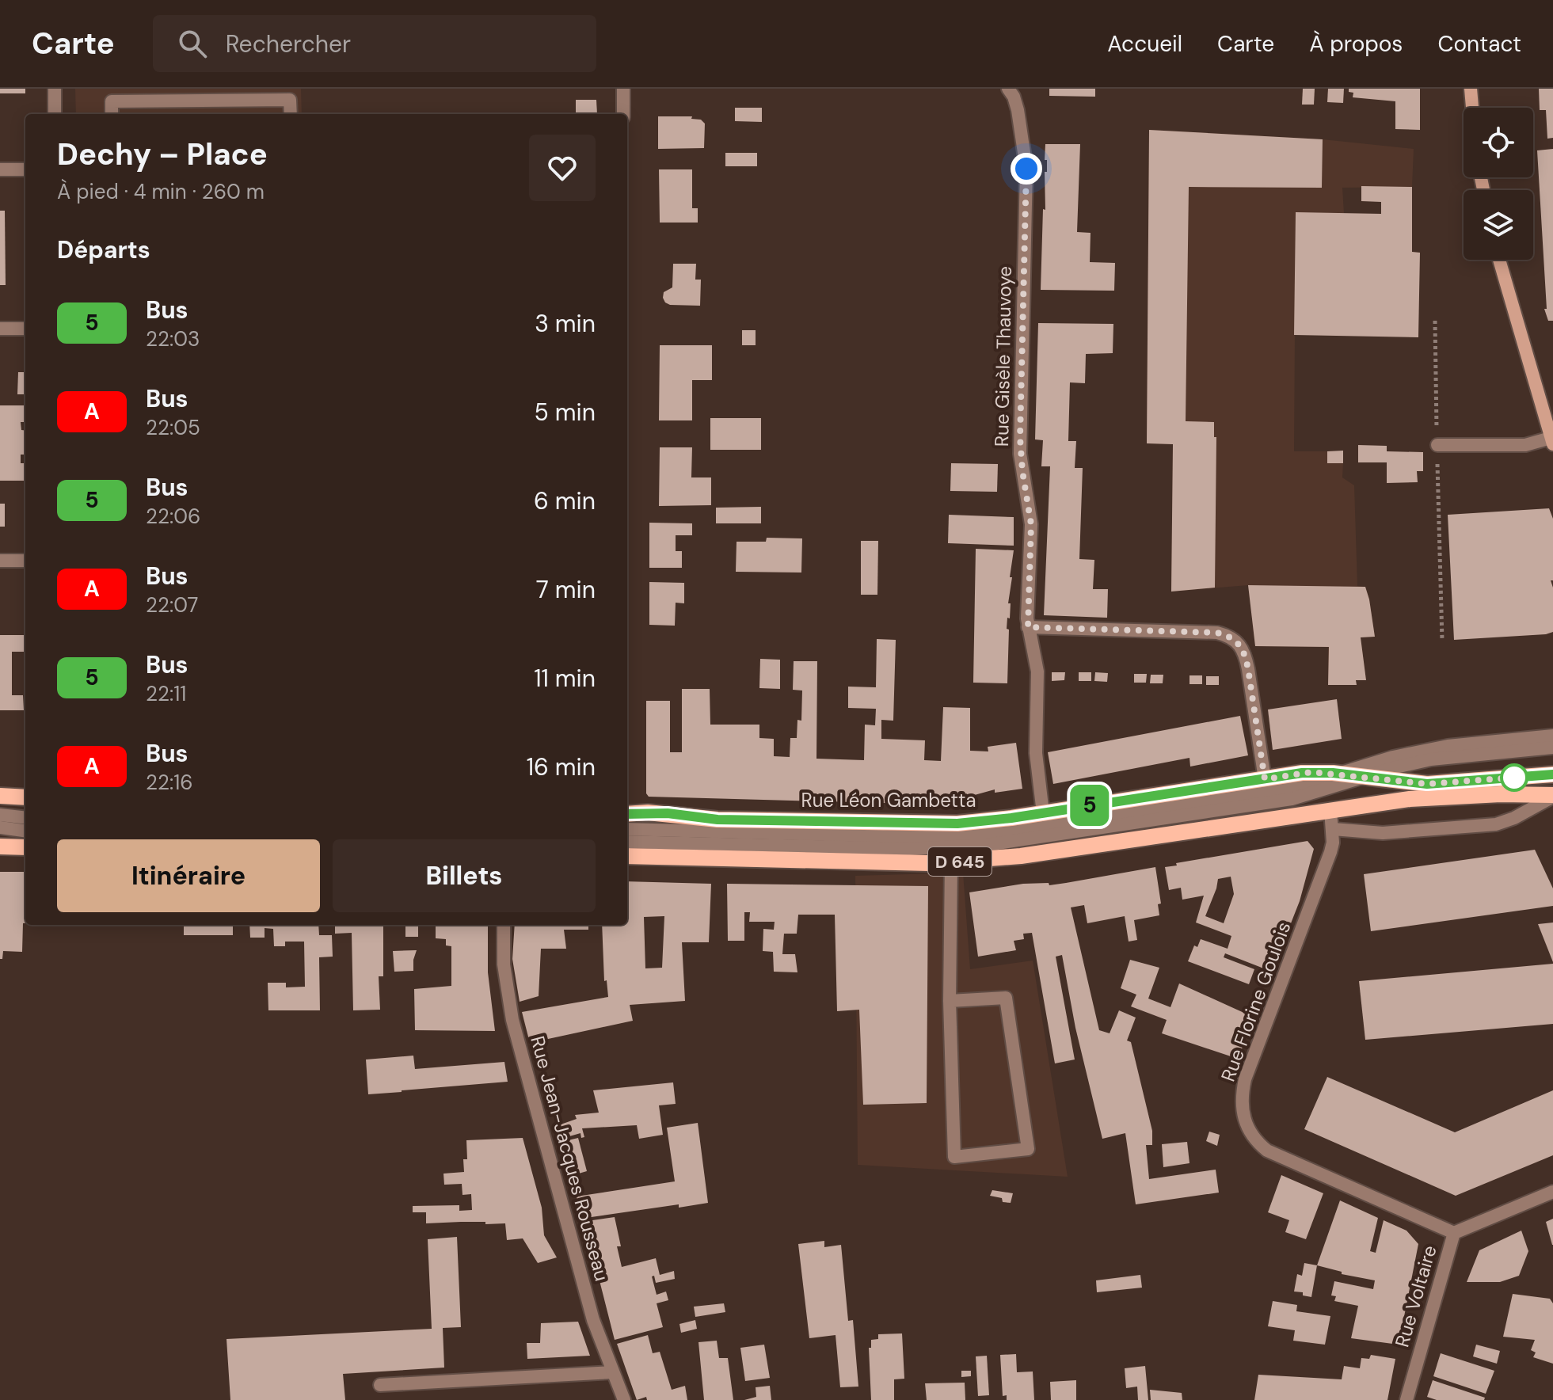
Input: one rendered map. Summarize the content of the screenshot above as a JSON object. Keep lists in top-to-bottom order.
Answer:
{
  "streets": {
    "main road": ["Rue Léon Gambetta", "D 645"],
    "street": [
      "Rue Gisèle Thauvoye",
      "Rue Florine Goulois",
      "Rue Jean-Jacques Rousseau",
      "Rue Voltaire"
    ]
  },
  "crossings": [
    ["Rue Gisèle Thauvoye", "Rue Léon Gambetta"],
    ["D 645", "Rue Florine Goulois"],
    ["Rue Florine Goulois", "Rue Voltaire"]
  ],
  "lines": ["bus line 5"],
  "page": {
    "header": "Carte",
    "search": "Rechercher",
    "nav": [
      "Accueil",
      "Carte",
      "À propos",
      "Contact"
    ],
    "on_map": "5",
    "heading": [
      ["Dechy – Place", "À pied · 4 min · 260 m"],
      "Départs"
    ],
    "list": [
      {
        "mark": "5",
        "name": "Bus",
        "note": "22:03",
        "value": "3 min"
      },
      {
        "mark": "A",
        "name": "Bus",
        "note": "22:05",
        "value": "5 min"
      },
      {
        "mark": "5",
        "name": "Bus",
        "note": "22:06",
        "value": "6 min"
      },
      {
        "mark": "A",
        "name": "Bus",
        "note": "22:07",
        "value": "7 min"
      },
      {
        "mark": "5",
        "name": "Bus",
        "note": "22:11",
        "value": "11 min"
      },
      {
        "mark": "A",
        "name": "Bus",
        "note": "22:16",
        "value": "16 min"
      }
    ],
    "buttons": ["Itinéraire", "Billets"]
  }
}
